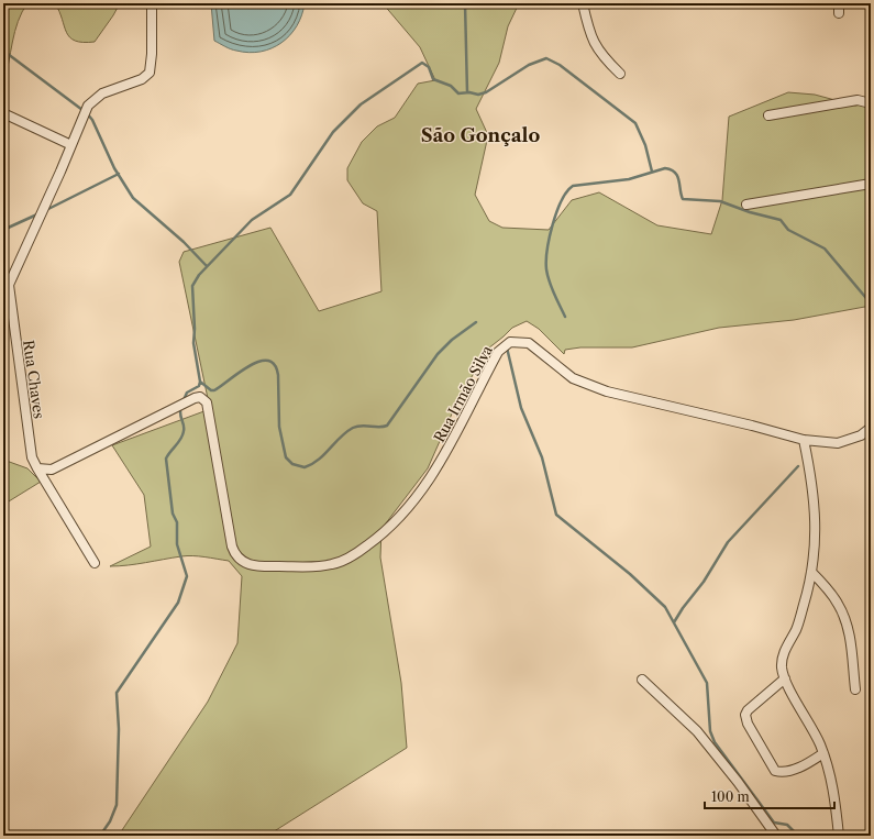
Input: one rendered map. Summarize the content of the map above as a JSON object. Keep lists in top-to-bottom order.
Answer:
{
  "streets": {
    "street": ["Rua Chaves", "Rua Irmão Silva"]
  },
  "crossings": [
    ["Rua Chaves", "Rua Irmão Silva"]
  ],
  "districts": ["São Gonçalo"],
  "scale_bar": "100 m"
}
